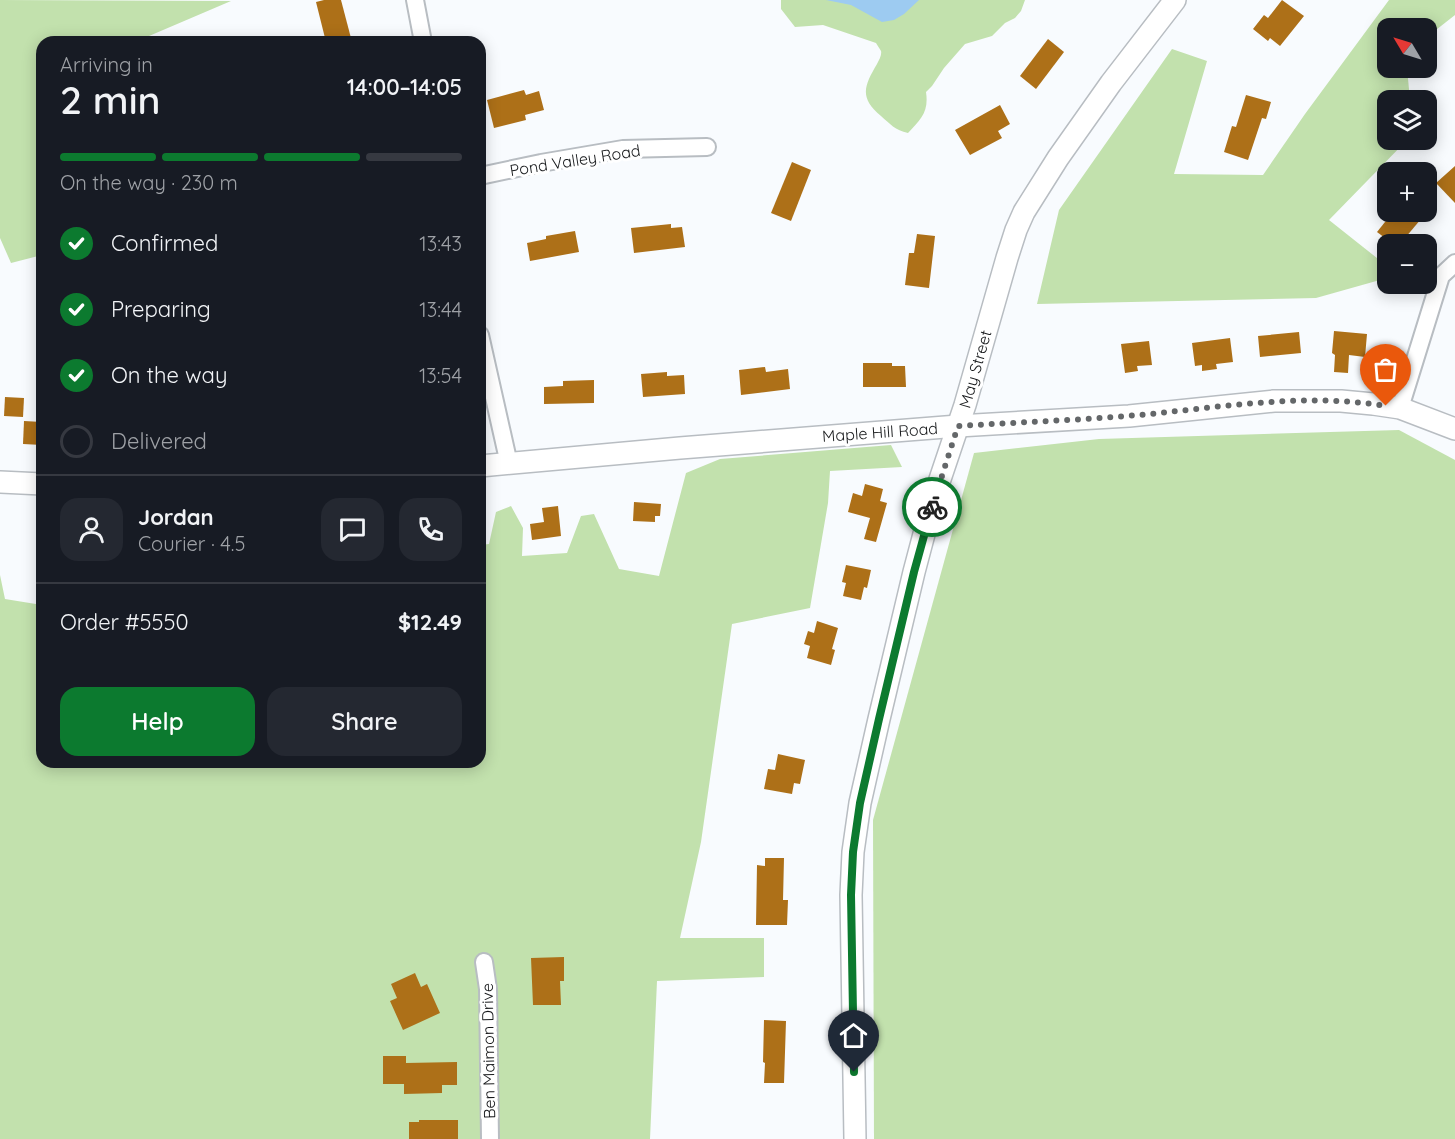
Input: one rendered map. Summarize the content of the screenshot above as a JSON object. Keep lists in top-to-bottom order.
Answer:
{
  "streets": {
    "street": [
      "Pond Valley Road",
      "May Street",
      "Maple Hill Road",
      "Ben Maimon Drive"
    ]
  },
  "crossings": [
    ["May Street", "Maple Hill Road"]
  ],
  "north": "top left",
  "page": {
    "map_buttons": ["+", "−"],
    "heading": ["2 min", "Arriving in", "14:00–14:05"],
    "panel": [
      "Jordan",
      "Courier · 4.5",
      "Order #5550",
      "$12.49"
    ],
    "bar": "On the way · 230 m",
    "list": [
      ["Confirmed", "13:43"],
      ["Preparing", "13:44"],
      ["On the way", "13:54"],
      "Delivered"
    ],
    "buttons": ["Help", "Share"]
  }
}
